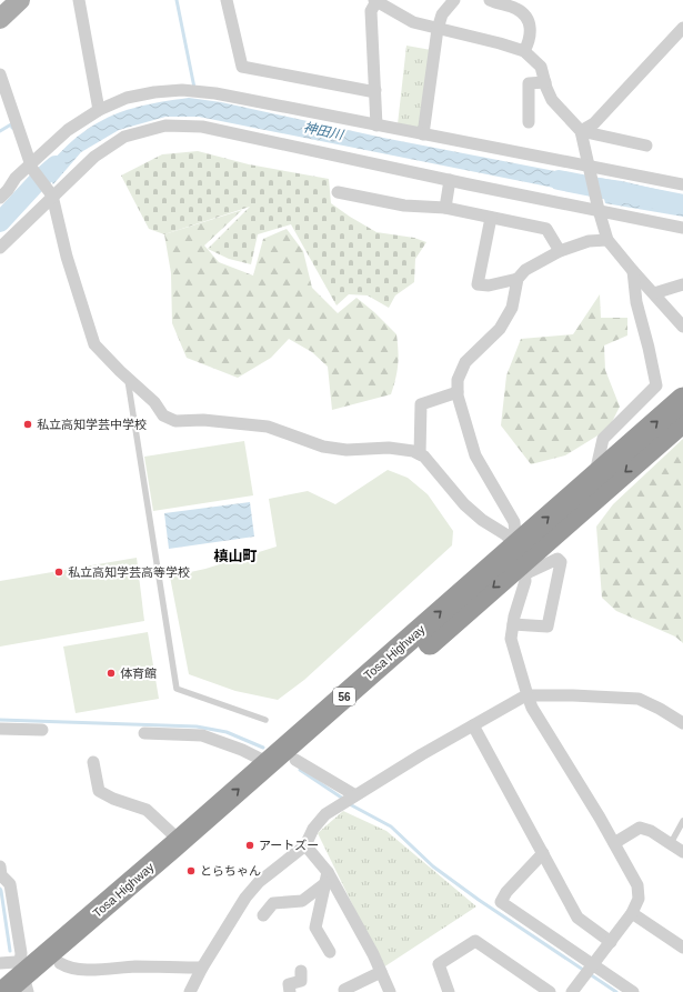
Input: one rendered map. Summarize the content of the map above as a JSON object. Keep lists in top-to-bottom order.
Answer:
{
  "streets": {
    "highway": ["Tosa Highway", "56"]
  },
  "districts": ["槙山町"],
  "water": ["神田川"],
  "places": [
    "私立高知学芸中学校",
    "私立高知学芸高等学校",
    "体育館",
    "アートズー",
    "とらちゃん"
  ]
}
